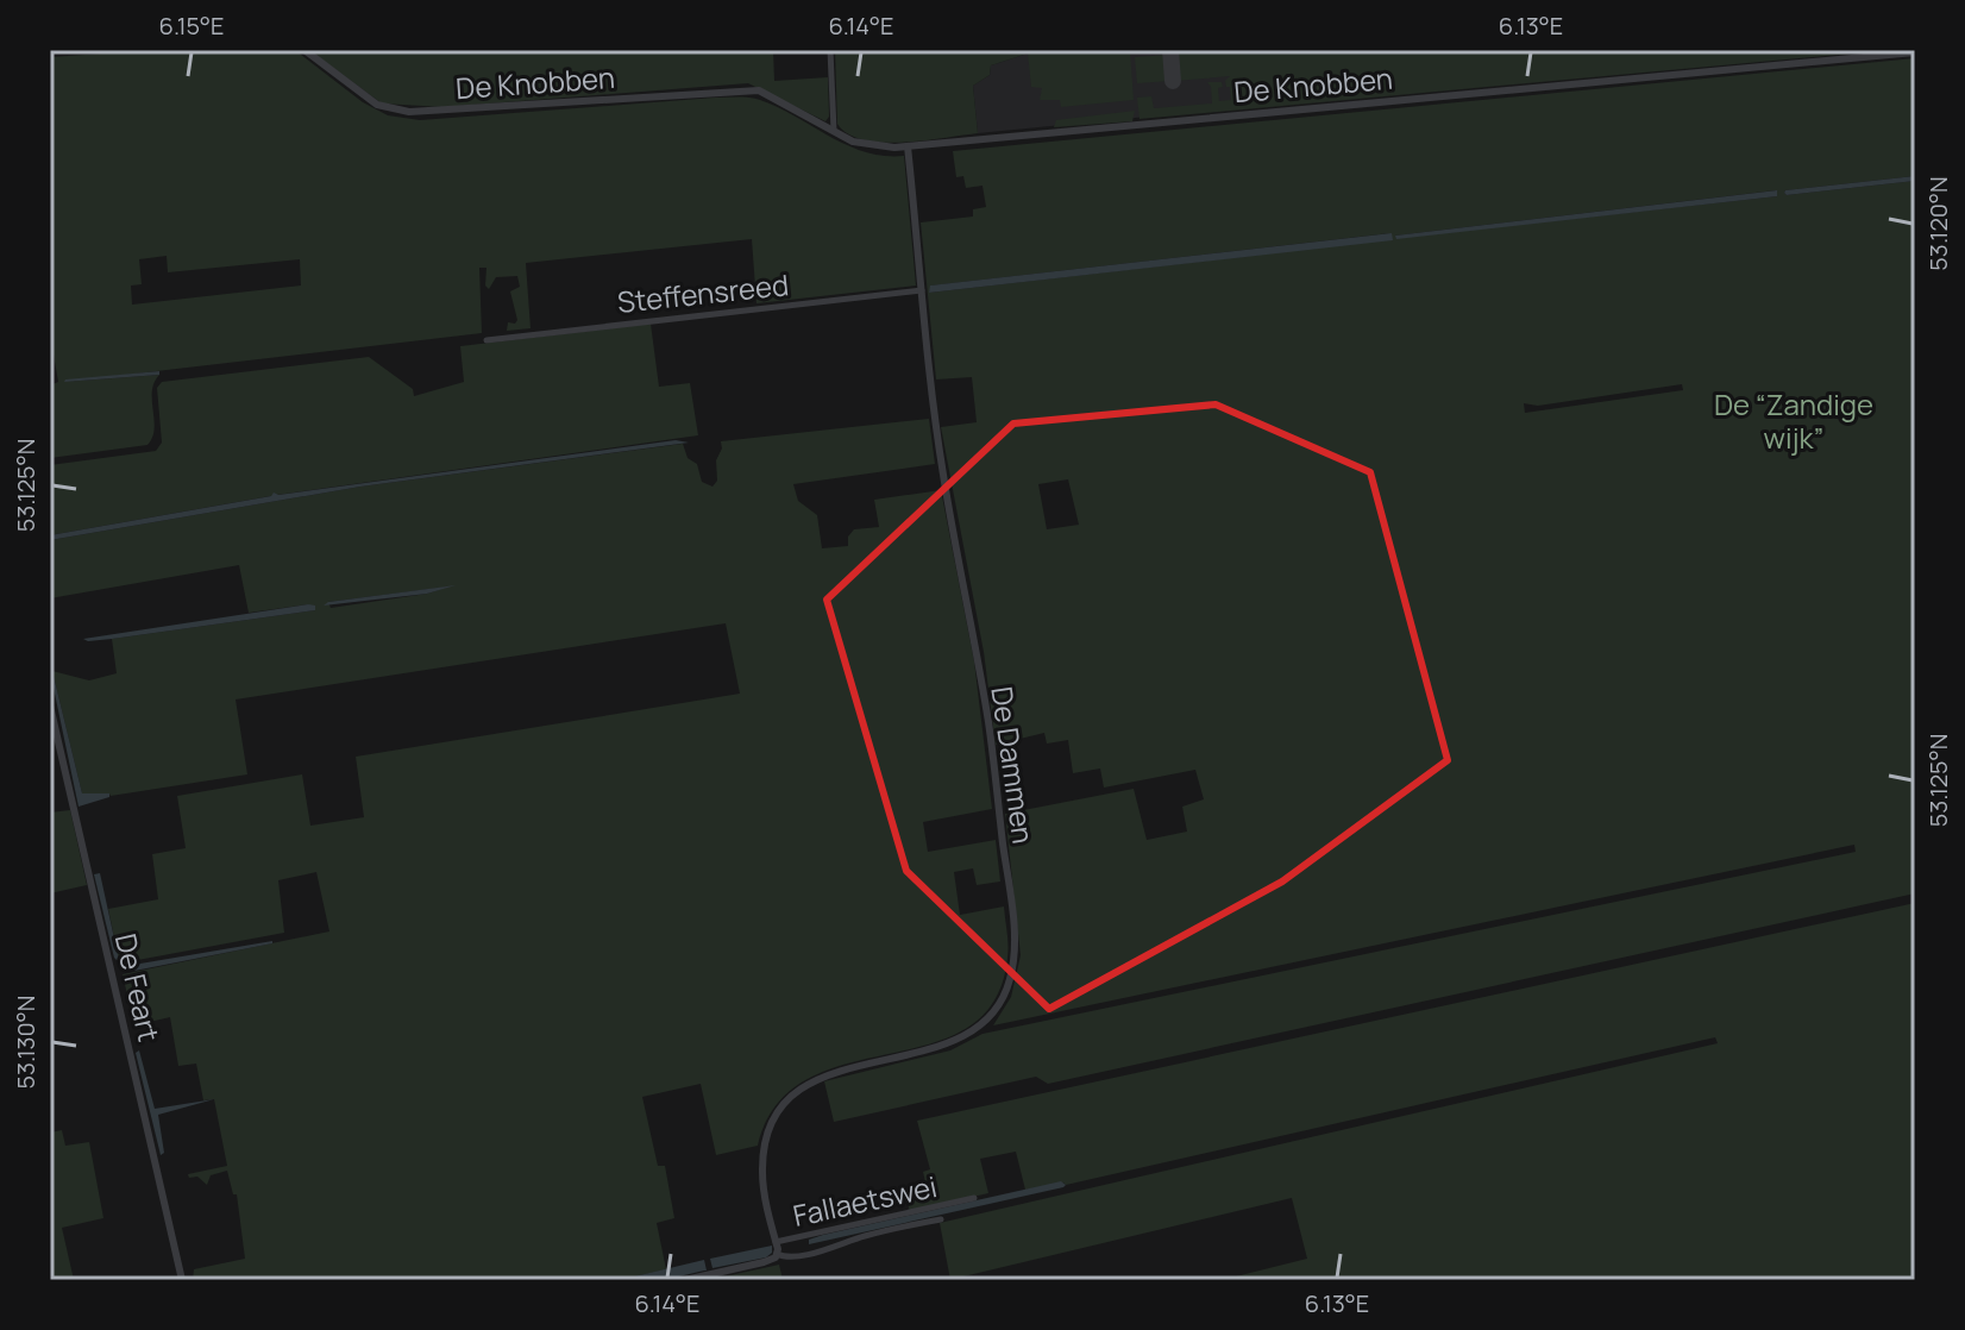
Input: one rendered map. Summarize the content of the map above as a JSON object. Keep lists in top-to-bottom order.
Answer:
{
  "streets": {
    "street": [
      "De Knobben",
      "Steffensreed",
      "De Dammen",
      "De Feart",
      "Fallaetswei"
    ]
  },
  "crossings": [
    ["De Knobben", "De Dammen"],
    ["Steffensreed", "De Dammen"],
    ["De Dammen", "Fallaetswei"]
  ],
  "parks": ["De “Zandige wijk”"],
  "coordinates": [
    "6.15°E",
    "6.14°E",
    "6.13°E",
    "53.120°N",
    "53.125°N",
    "53.130°N"
  ]
}
